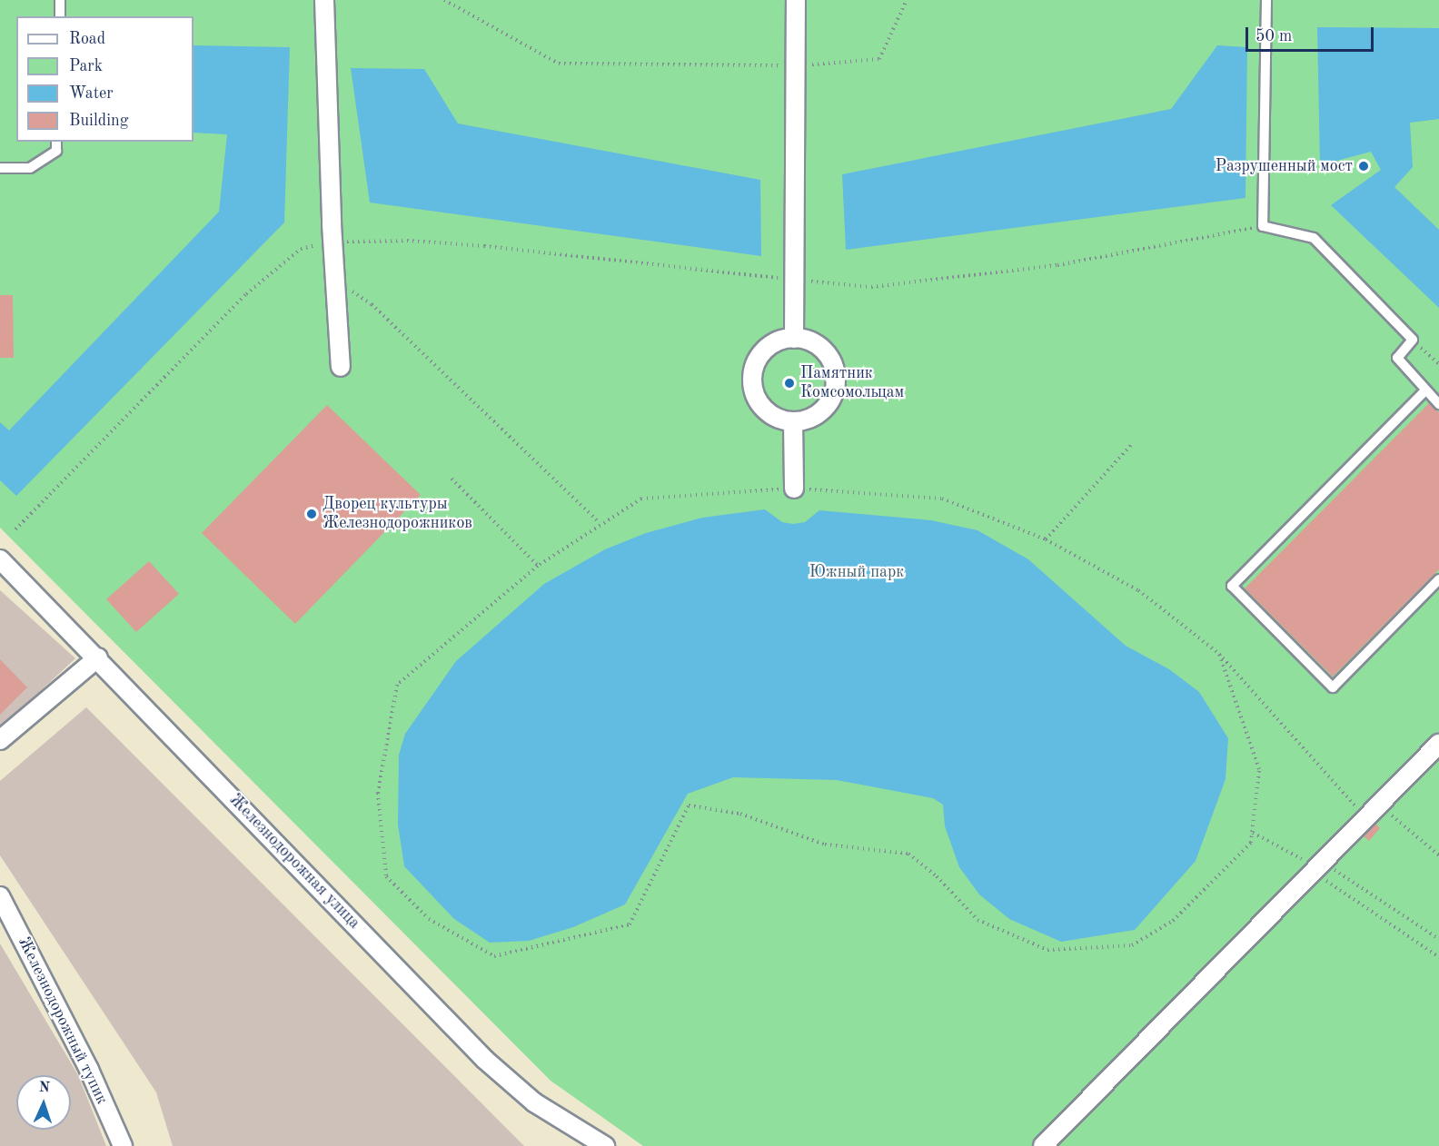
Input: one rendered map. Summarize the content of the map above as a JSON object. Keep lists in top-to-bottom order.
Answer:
{
  "streets": {
    "street": ["Железнодорожная улица", "Железнодорожный тупик"]
  },
  "parks": ["Южный парк"],
  "places": ["Разрушенный мост", "Памятник Комсомольцам", "Дворец культуры Железнодорожников"],
  "legend": [
    "Road",
    "Park",
    "Water",
    "Building"
  ],
  "scale_bar": "50 m",
  "north": "top"
}
